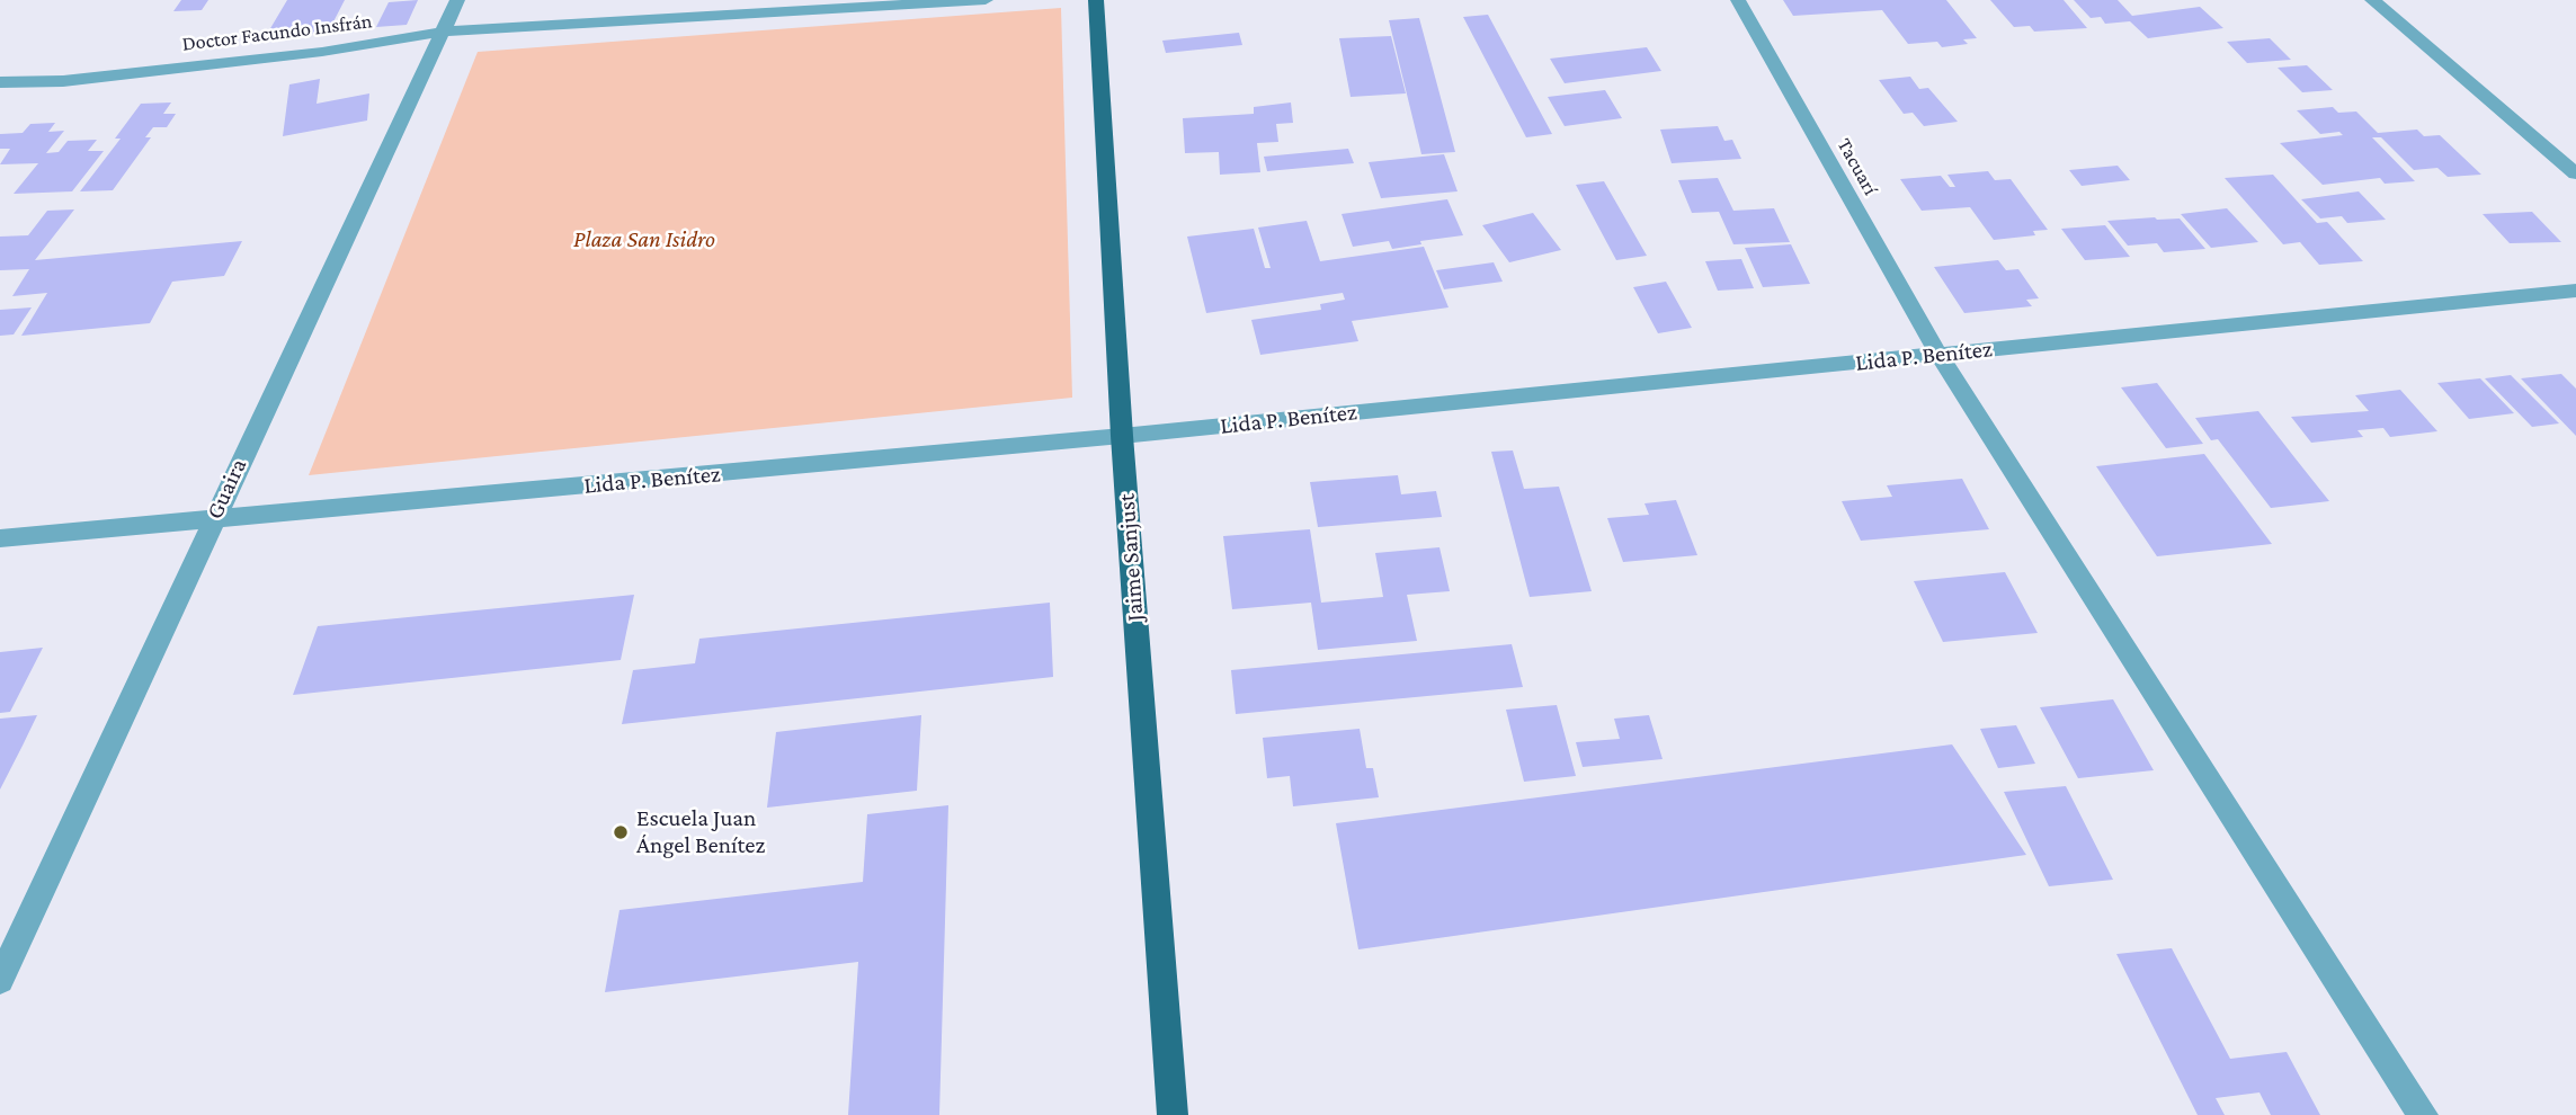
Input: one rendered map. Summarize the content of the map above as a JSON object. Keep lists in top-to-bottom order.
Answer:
{
  "streets": {
    "main road": ["Jaime Sanjust"],
    "street": [
      "Doctor Facundo Insfrán",
      "Tacuarí",
      "Lida P. Benítez",
      "Guaira"
    ]
  },
  "crossings": [
    ["Doctor Facundo Insfrán", "Guaira"],
    ["Tacuarí", "Lida P. Benítez"],
    ["Lida P. Benítez", "Guaira"],
    ["Lida P. Benítez", "Jaime Sanjust"]
  ],
  "parks": ["Plaza San Isidro"],
  "places": ["Escuela Juan Ángel Benítez"]
}
